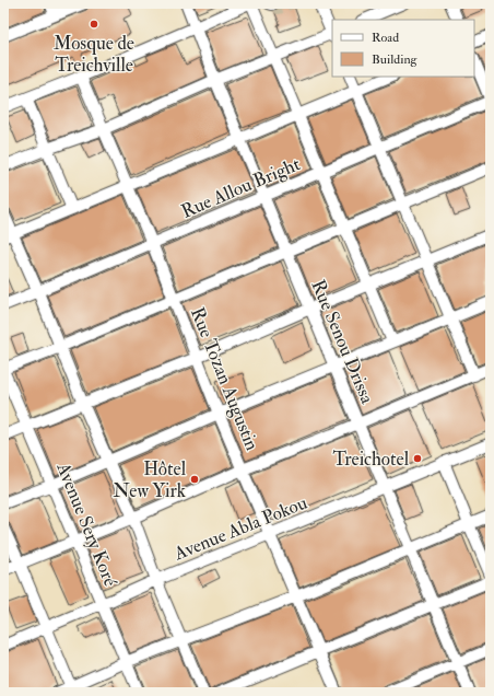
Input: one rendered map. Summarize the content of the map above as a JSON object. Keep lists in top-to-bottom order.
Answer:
{
  "streets": {
    "street": [
      "Rue Allou Bright",
      "Rue Senou Drissa",
      "Rue Tozan Augustin",
      "Avenue Sery Koré",
      "Avenue Abla Pokou"
    ]
  },
  "crossings": [
    ["Rue Allou Bright", "Rue Senou Drissa"],
    ["Rue Allou Bright", "Rue Tozan Augustin"],
    ["Rue Senou Drissa", "Avenue Abla Pokou"],
    ["Rue Tozan Augustin", "Avenue Abla Pokou"],
    ["Avenue Sery Koré", "Avenue Abla Pokou"]
  ],
  "places": ["Mosque de Treichville", "Treichotel", "Hôtel New Yirk"],
  "legend": ["Road", "Building"]
}
